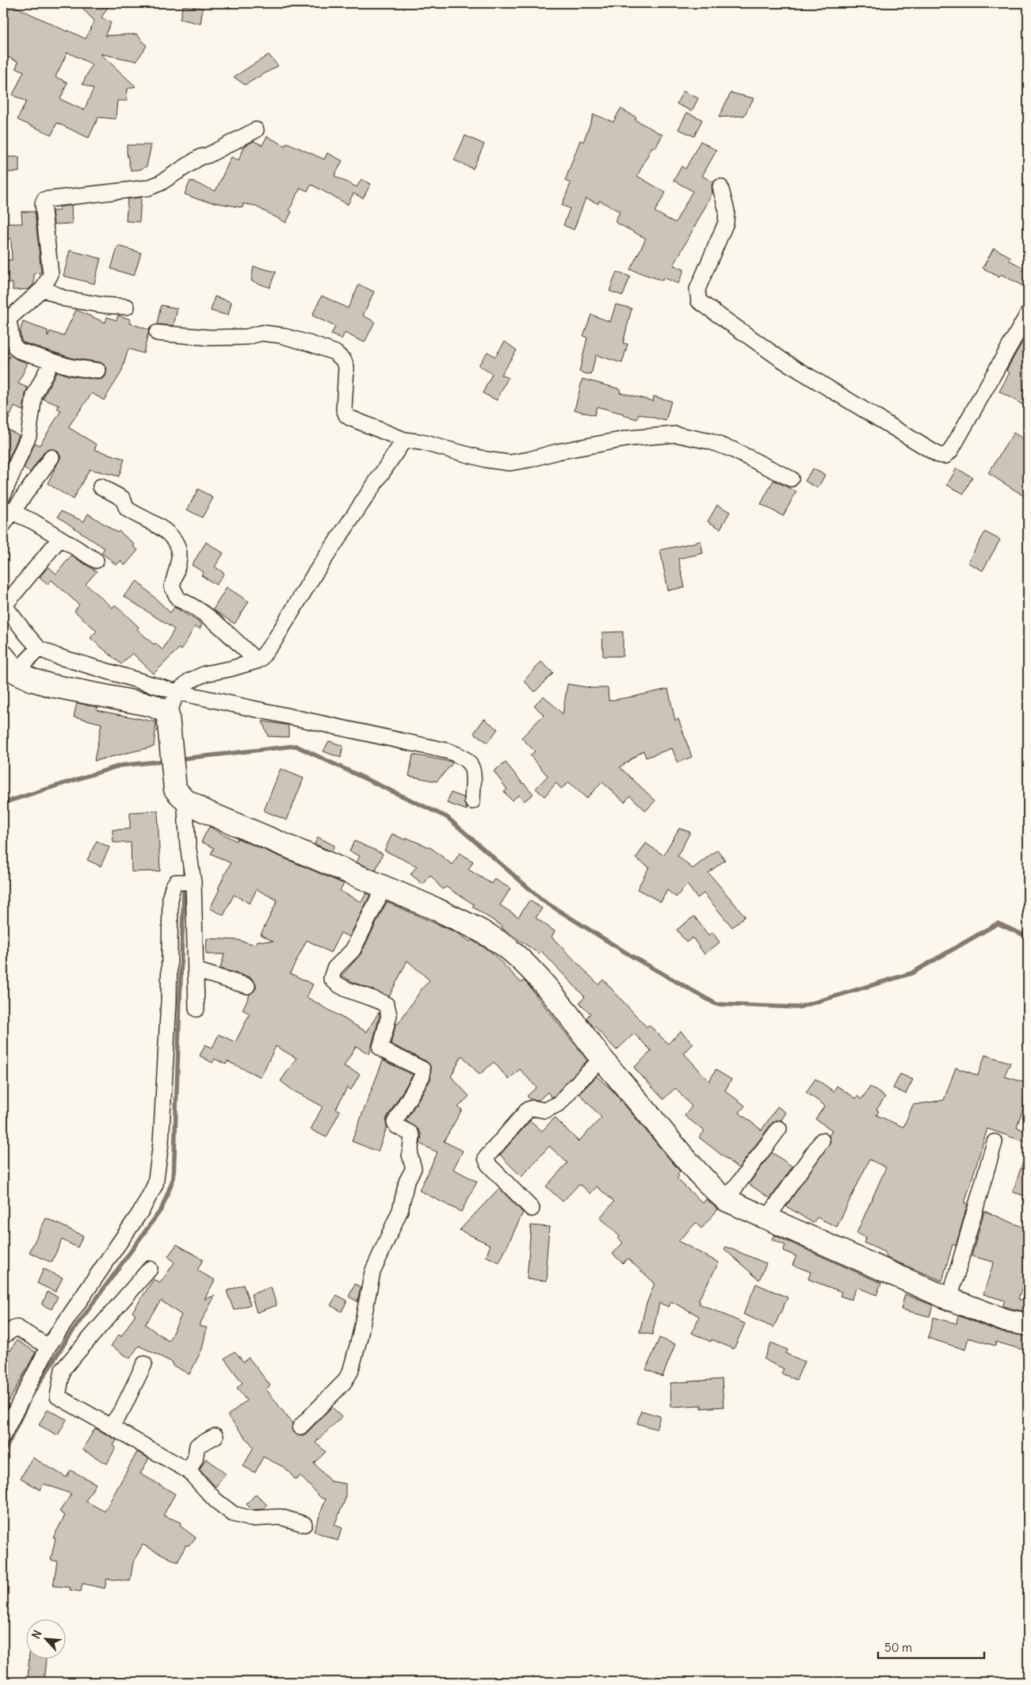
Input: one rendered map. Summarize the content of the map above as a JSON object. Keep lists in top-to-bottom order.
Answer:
{
  "scale_bar": "50 m",
  "north": "top left"
}
